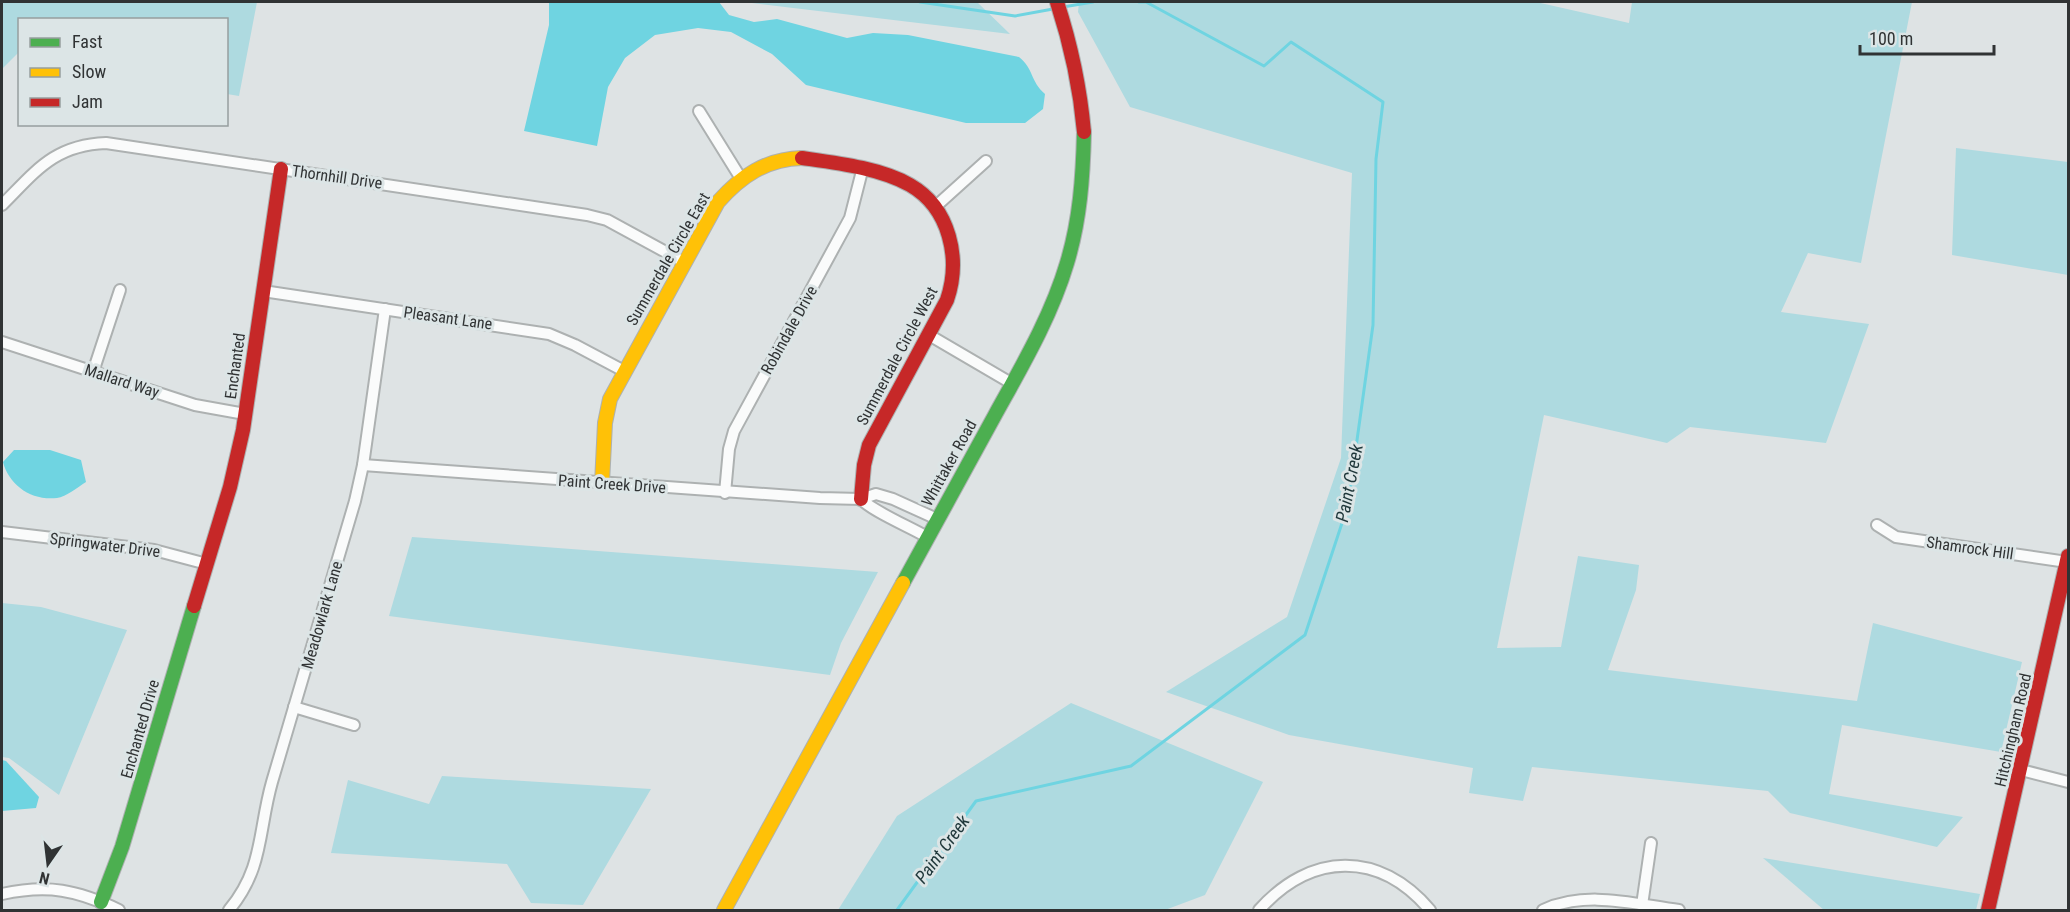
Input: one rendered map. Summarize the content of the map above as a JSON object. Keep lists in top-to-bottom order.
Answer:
{
  "streets": {
    "street": [
      "Thornhill Drive",
      "Summerdale Circle East",
      "Pleasant Lane",
      "Robindale Drive",
      "Summerdale Circle West",
      "Enchanted",
      "Mallard Way",
      "Whittaker Road",
      "Paint Creek Drive",
      "Springwater Drive",
      "Shamrock Hill",
      "Meadowlark Lane",
      "Enchanted Drive",
      "Hitchingham Road"
    ]
  },
  "crossings": [
    ["Thornhill Drive", "Summerdale Circle East"],
    ["Thornhill Drive", "Enchanted"],
    ["Summerdale Circle East", "Pleasant Lane"],
    ["Summerdale Circle East", "Robindale Drive"],
    ["Summerdale Circle East", "Summerdale Circle West"],
    ["Summerdale Circle East", "Paint Creek Drive"],
    ["Pleasant Lane", "Enchanted"],
    ["Pleasant Lane", "Meadowlark Lane"],
    ["Robindale Drive", "Summerdale Circle West"],
    ["Robindale Drive", "Paint Creek Drive"],
    ["Summerdale Circle West", "Paint Creek Drive"],
    ["Enchanted", "Mallard Way"],
    ["Enchanted", "Springwater Drive"],
    ["Enchanted", "Enchanted Drive"],
    ["Whittaker Road", "Paint Creek Drive"],
    ["Paint Creek Drive", "Meadowlark Lane"],
    ["Springwater Drive", "Enchanted Drive"],
    ["Shamrock Hill", "Hitchingham Road"]
  ],
  "water": ["Paint Creek"],
  "legend": ["Fast", "Slow", "Jam"],
  "scale_bar": "100 m",
  "north": "bottom"
}
